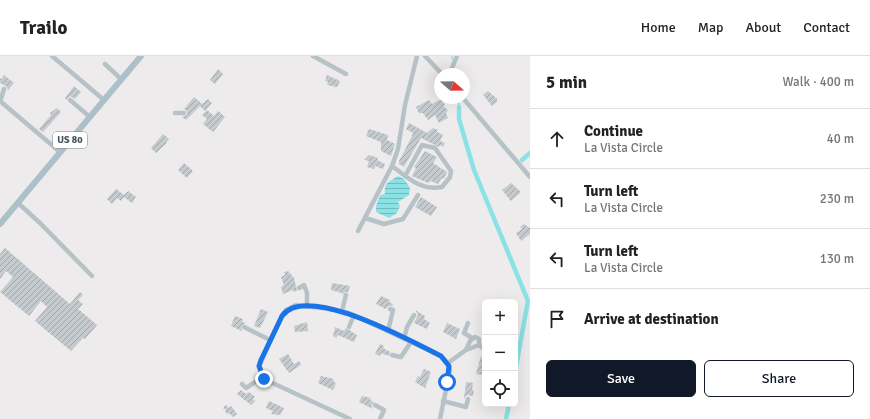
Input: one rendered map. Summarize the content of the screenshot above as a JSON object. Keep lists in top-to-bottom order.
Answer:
{
  "streets": {
    "main road": ["US 80"]
  },
  "north": "right",
  "page": {
    "header": "Trailo",
    "nav": [
      "Home",
      "Map",
      "About",
      "Contact"
    ],
    "heading": ["5 min", "Walk · 400 m"],
    "list": [
      ["Continue", "La Vista Circle", "40 m"],
      ["Turn left", "La Vista Circle", "230 m"],
      ["Turn left", "La Vista Circle", "130 m"],
      "Arrive at destination"
    ],
    "map_buttons": ["+", "−"],
    "buttons": ["Save", "Share"]
  }
}
